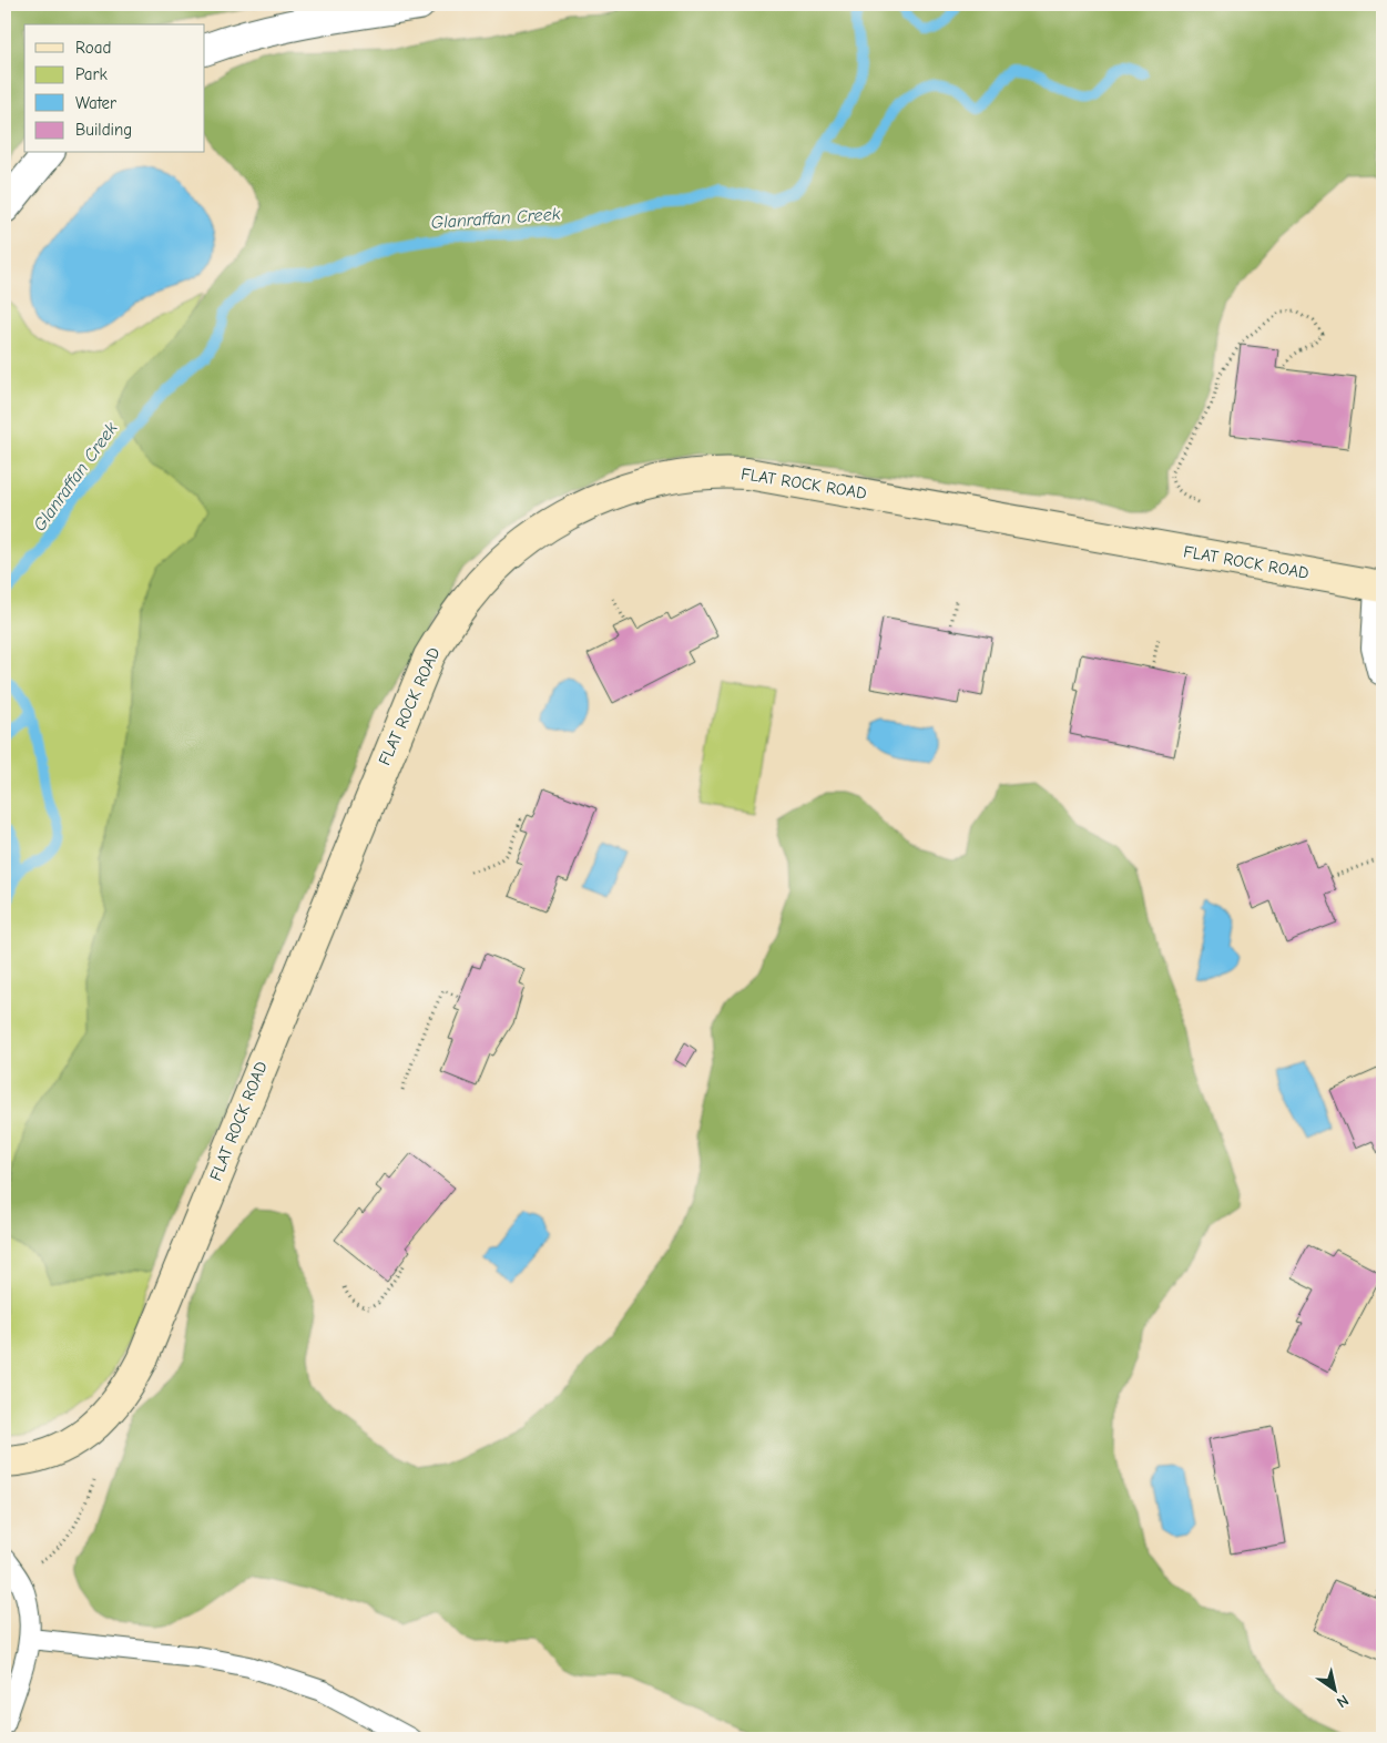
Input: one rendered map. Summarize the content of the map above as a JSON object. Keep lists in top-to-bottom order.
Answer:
{
  "streets": {
    "street": ["FLAT ROCK ROAD"]
  },
  "water": ["Glanraffan Creek"],
  "legend": [
    "Road",
    "Park",
    "Water",
    "Building"
  ],
  "north": "bottom right"
}
